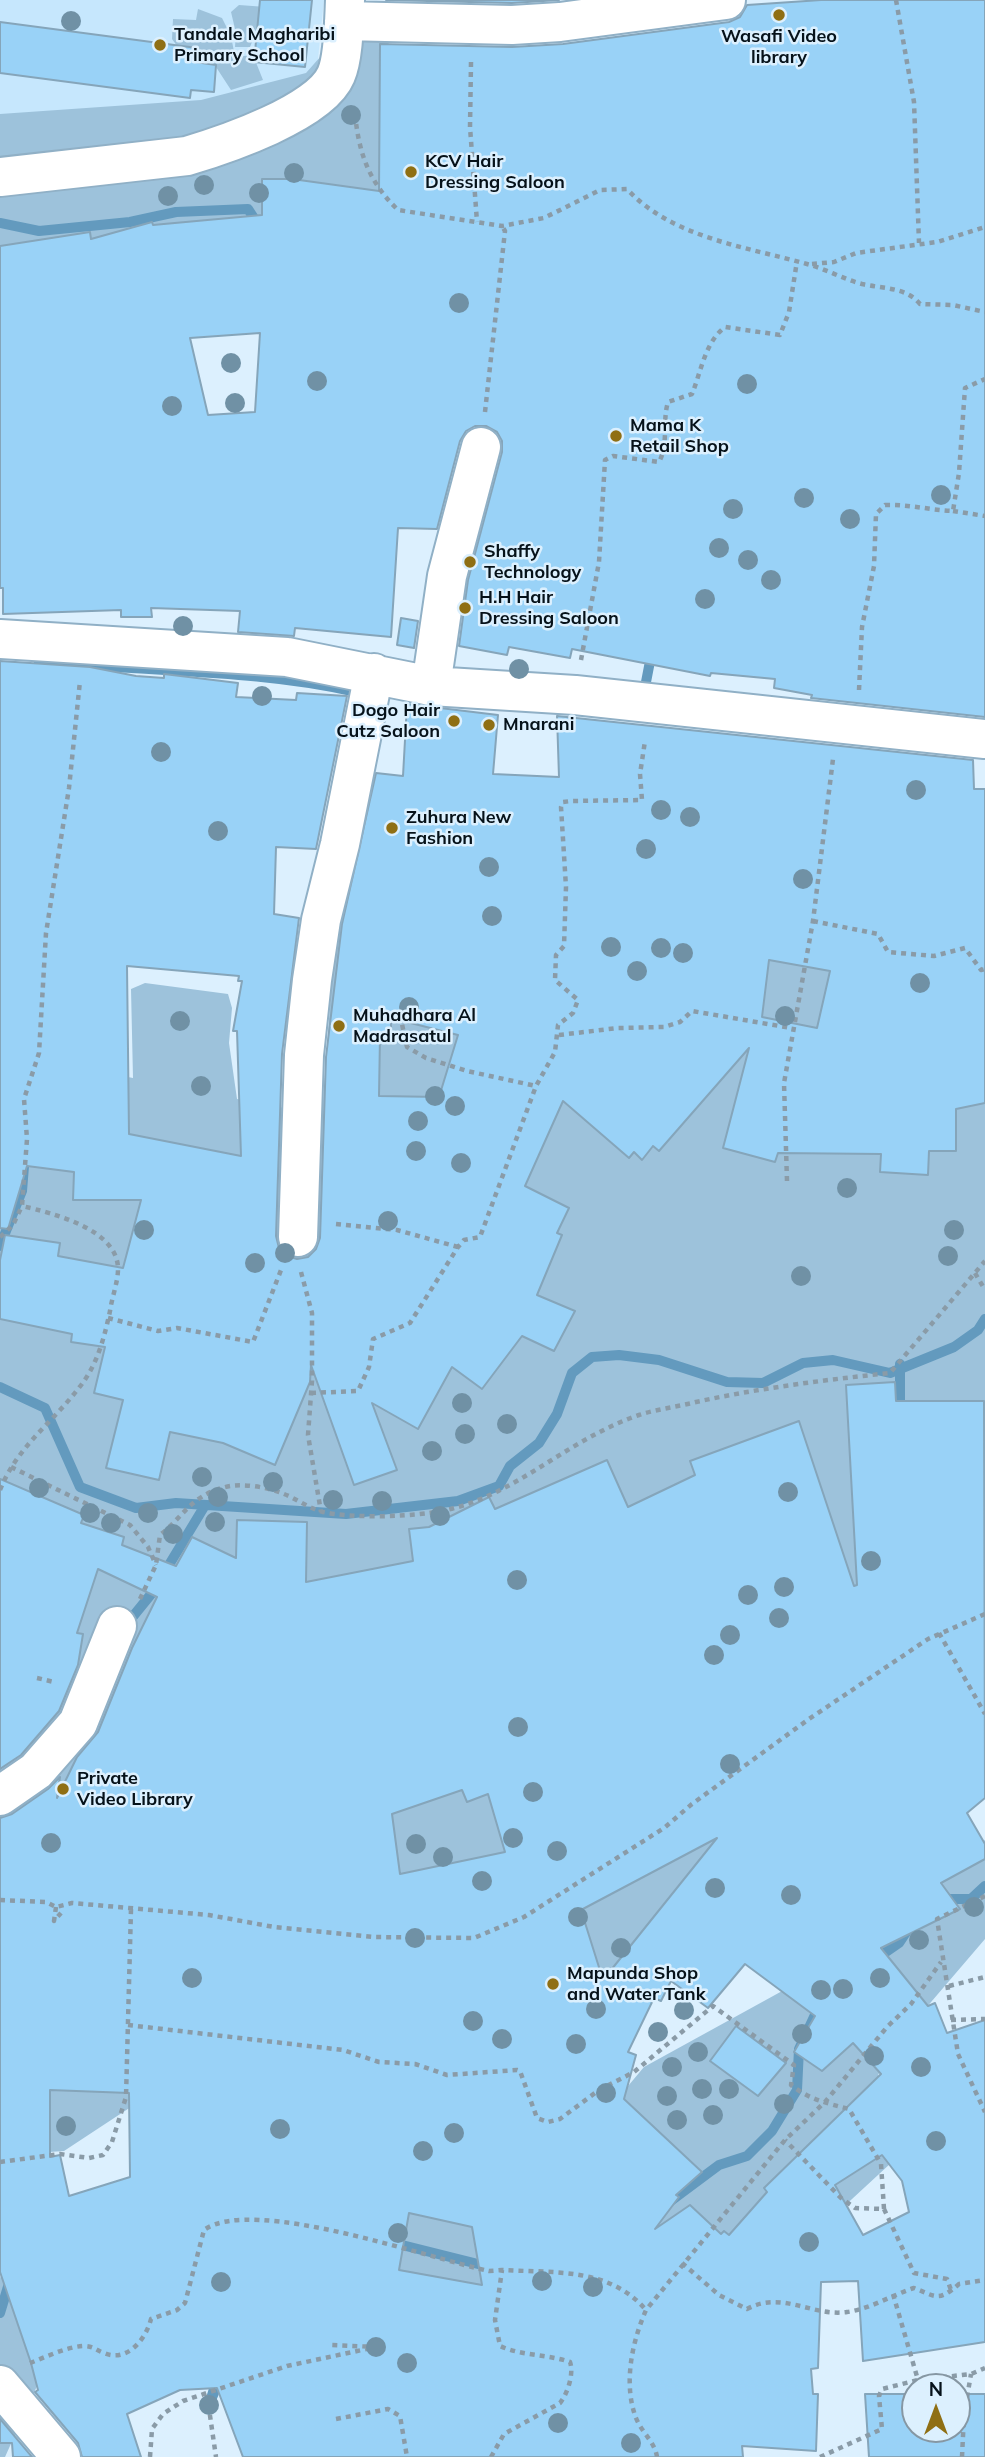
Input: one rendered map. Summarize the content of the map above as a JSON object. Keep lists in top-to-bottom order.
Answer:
{
  "places": [
    "Wasafi Video library",
    "Tandale Magharibi Primary School",
    "KCV Hair Dressing Saloon",
    "Mama K Retail Shop",
    "Shaffy Technology",
    "H.H Hair Dressing Saloon",
    "Dogo Hair Cutz Saloon",
    "Mnarani",
    "Zuhura New Fashion",
    "Muhadhara Al Madrasatul",
    "Private Video Library",
    "Mapunda Shop and Water Tank"
  ],
  "north": "top"
}
